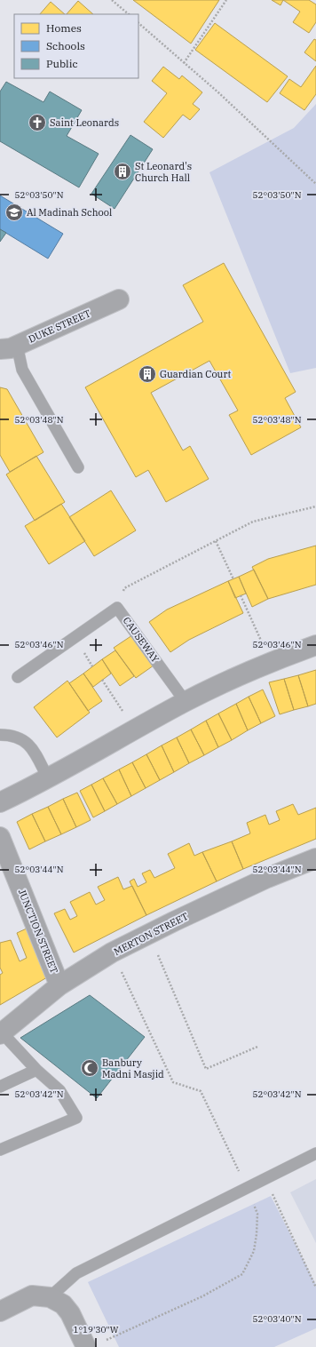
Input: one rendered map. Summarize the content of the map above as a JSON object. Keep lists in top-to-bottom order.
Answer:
{
  "streets": {
    "street": ["DUKE STREET", "JUNCTION STREET", "MERTON STREET"],
    "lane": ["CAUSEWAY"]
  },
  "crossings": [
    ["JUNCTION STREET", "MERTON STREET"]
  ],
  "places": {
    "church": ["Saint Leonards"],
    "building": ["St Leonard's Church Hall", "Guardian Court"],
    "school or university": ["Al Madinah School"],
    "mosque": ["Banbury Madni Masjid"]
  },
  "legend": ["Homes", "Schools", "Public"],
  "coordinates": [
    "52°03'50\"N",
    "52°03'48\"N",
    "52°03'46\"N",
    "52°03'44\"N",
    "52°03'42\"N",
    "52°03'40\"N",
    "1°19'30\"W"
  ]
}
